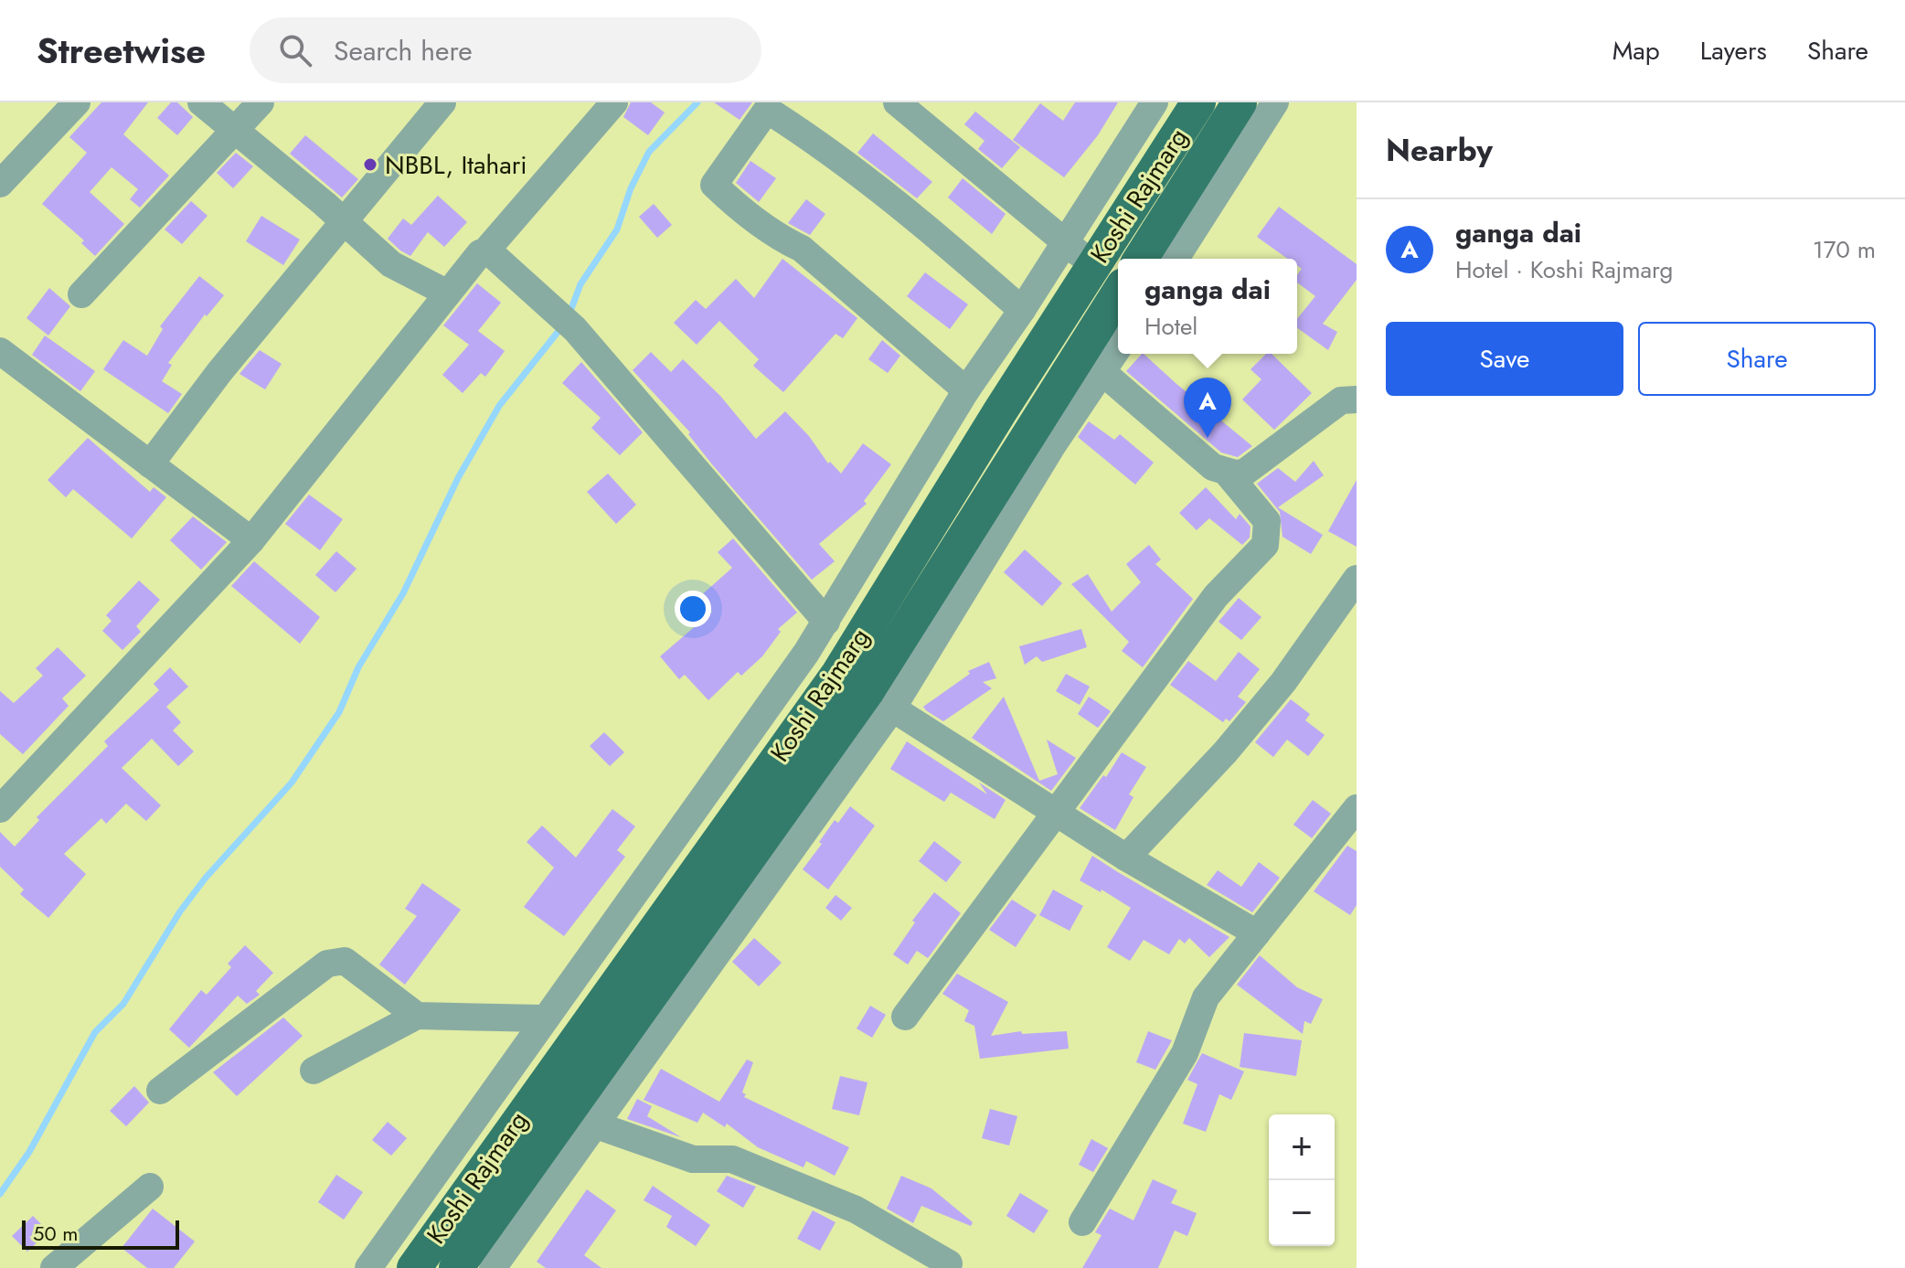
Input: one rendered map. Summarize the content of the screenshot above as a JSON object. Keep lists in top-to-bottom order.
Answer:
{
  "streets": {
    "main road": ["Koshi Rajmarg"]
  },
  "places": ["NBBL, Itahari"],
  "scale_bar": "50 m",
  "page": {
    "header": "Streetwise",
    "search": "Search here",
    "nav": ["Map", "Layers", "Share"],
    "heading": "Nearby",
    "list": [
      {
        "mark": "A",
        "name": "ganga dai",
        "note": "Hotel · Koshi Rajmarg",
        "value": "170 m"
      }
    ],
    "popup": ["ganga dai", "Hotel"],
    "buttons": ["Save", "Share"],
    "pins": "A",
    "map_buttons": ["+", "−"],
    "scale": "50 m"
  }
}
